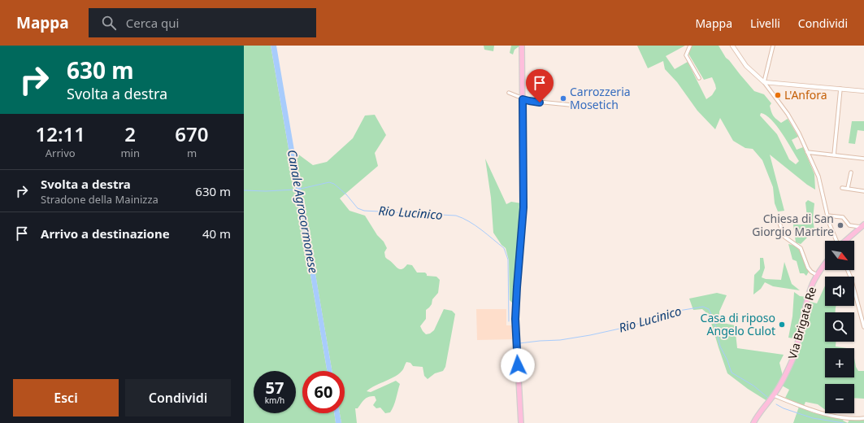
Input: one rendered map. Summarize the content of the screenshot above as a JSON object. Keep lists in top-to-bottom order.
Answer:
{
  "streets": {
    "main road": ["Via Brigata Re"]
  },
  "water": ["Canale Agrocormonese", "Rio Lucinico"],
  "places": [
    "L'Anfora",
    "Carrozzeria Mosetich",
    "Chiesa di San Giorgio Martire",
    "Casa di riposo Angelo Culot"
  ],
  "north": "bottom right",
  "page": {
    "header": "Mappa",
    "search": "Cerca qui",
    "nav": ["Mappa", "Livelli", "Condividi"],
    "turn": ["630 m", "Svolta a destra"],
    "eta": [
      "12:11",
      "Arrivo",
      "2",
      "min",
      "670",
      "m"
    ],
    "list": [
      {
        "name": "Svolta a destra",
        "note": "Stradone della Mainizza",
        "value": "630 m"
      },
      {
        "name": "Arrivo a destinazione",
        "value": "40 m"
      }
    ],
    "map_buttons": ["+", "−"],
    "speed": "57 km/h",
    "limit": "60",
    "buttons": ["Esci", "Condividi"]
  }
}
